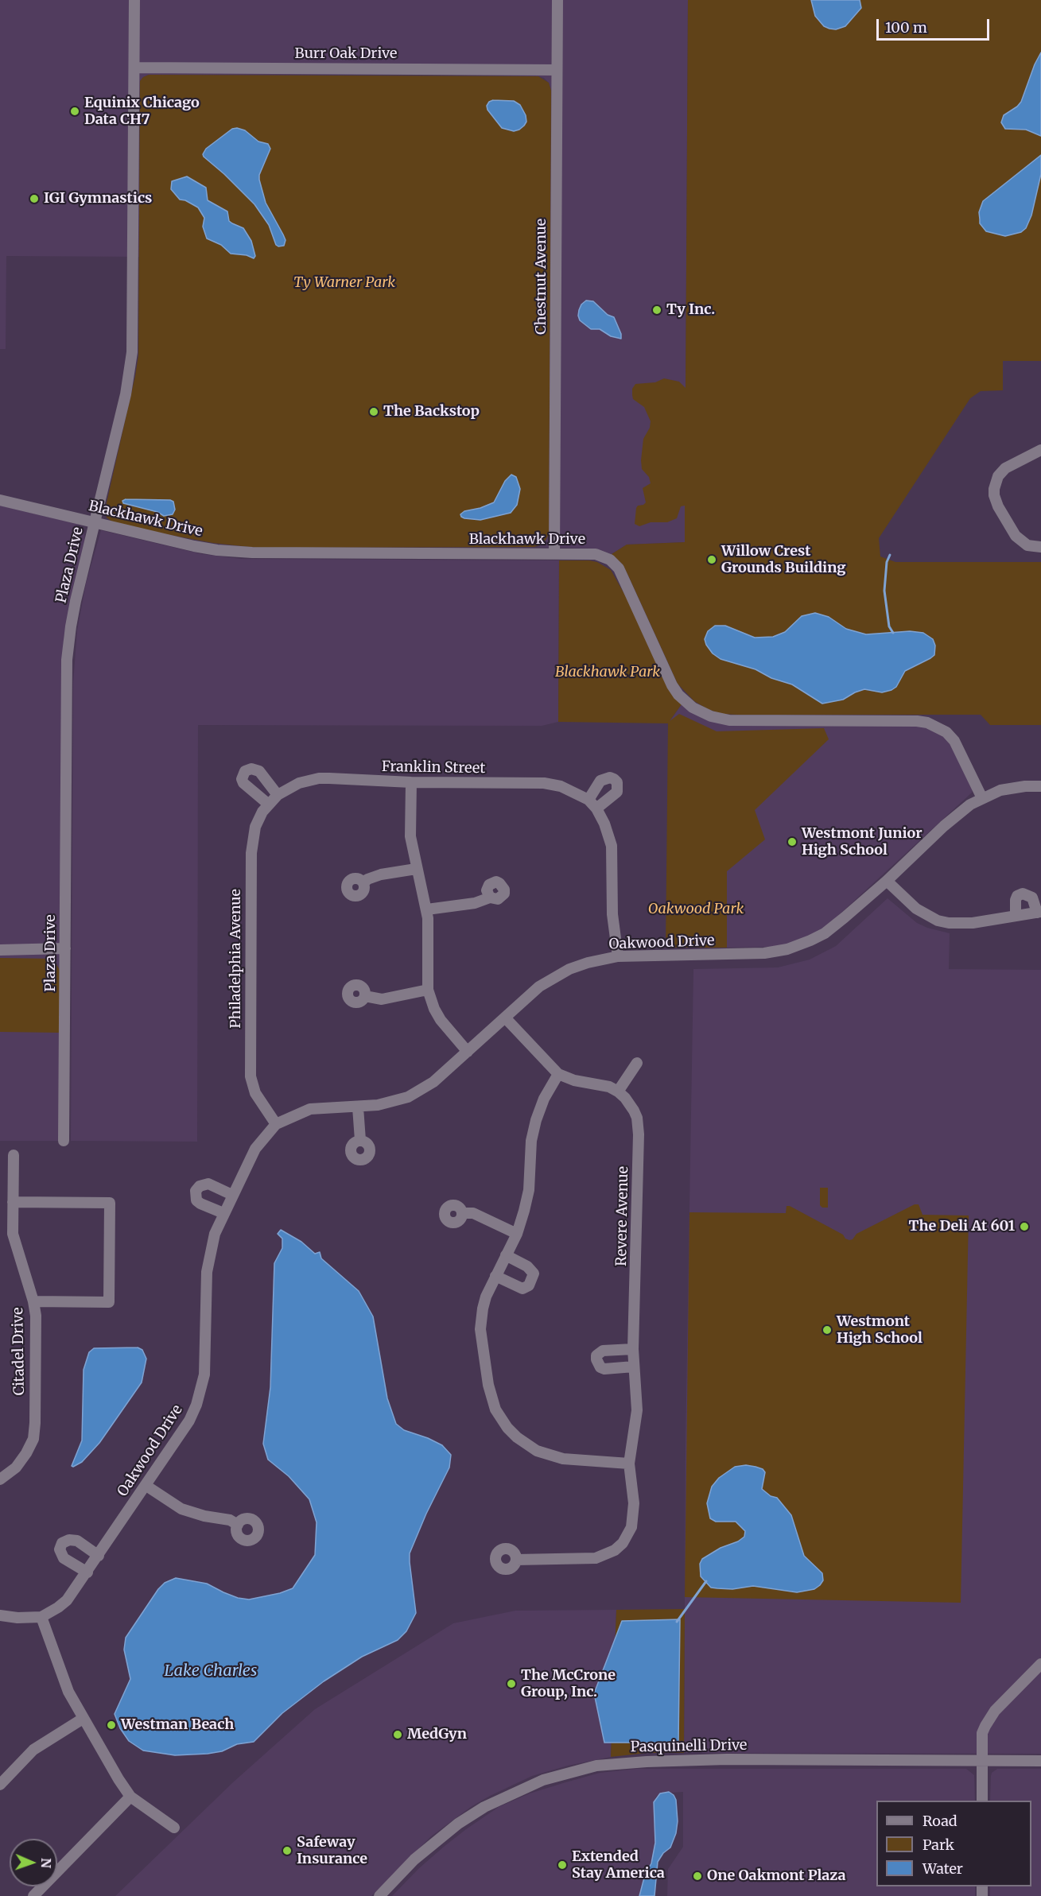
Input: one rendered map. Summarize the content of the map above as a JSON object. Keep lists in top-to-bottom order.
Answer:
{
  "streets": {
    "street": [
      "Burr Oak Drive",
      "Chestnut Avenue",
      "Blackhawk Drive",
      "Plaza Drive",
      "Franklin Street",
      "Oakwood Drive",
      "Philadelphia Avenue",
      "Revere Avenue",
      "Citadel Drive",
      "Pasquinelli Drive"
    ]
  },
  "crossings": [
    ["Burr Oak Drive", "Chestnut Avenue"],
    ["Burr Oak Drive", "Plaza Drive"],
    ["Chestnut Avenue", "Blackhawk Drive"],
    ["Blackhawk Drive", "Plaza Drive"],
    ["Blackhawk Drive", "Oakwood Drive"],
    ["Franklin Street", "Philadelphia Avenue"],
    ["Oakwood Drive", "Philadelphia Avenue"]
  ],
  "water": ["Lake Charles"],
  "parks": ["Ty Warner Park", "Blackhawk Park", "Oakwood Park"],
  "places": [
    "Equinix Chicago Data CH7",
    "IGI Gymnastics",
    "Ty Inc.",
    "The Backstop",
    "Willow Crest Grounds Building",
    "Westmont Junior High School",
    "The Deli At 601",
    "Westmont High School",
    "The McCrone Group, Inc.",
    "Westman Beach",
    "MedGyn",
    "Safeway Insurance",
    "Extended Stay America",
    "One Oakmont Plaza"
  ],
  "legend": ["Road", "Park", "Water"],
  "scale_bar": "100 m",
  "north": "right"
}
